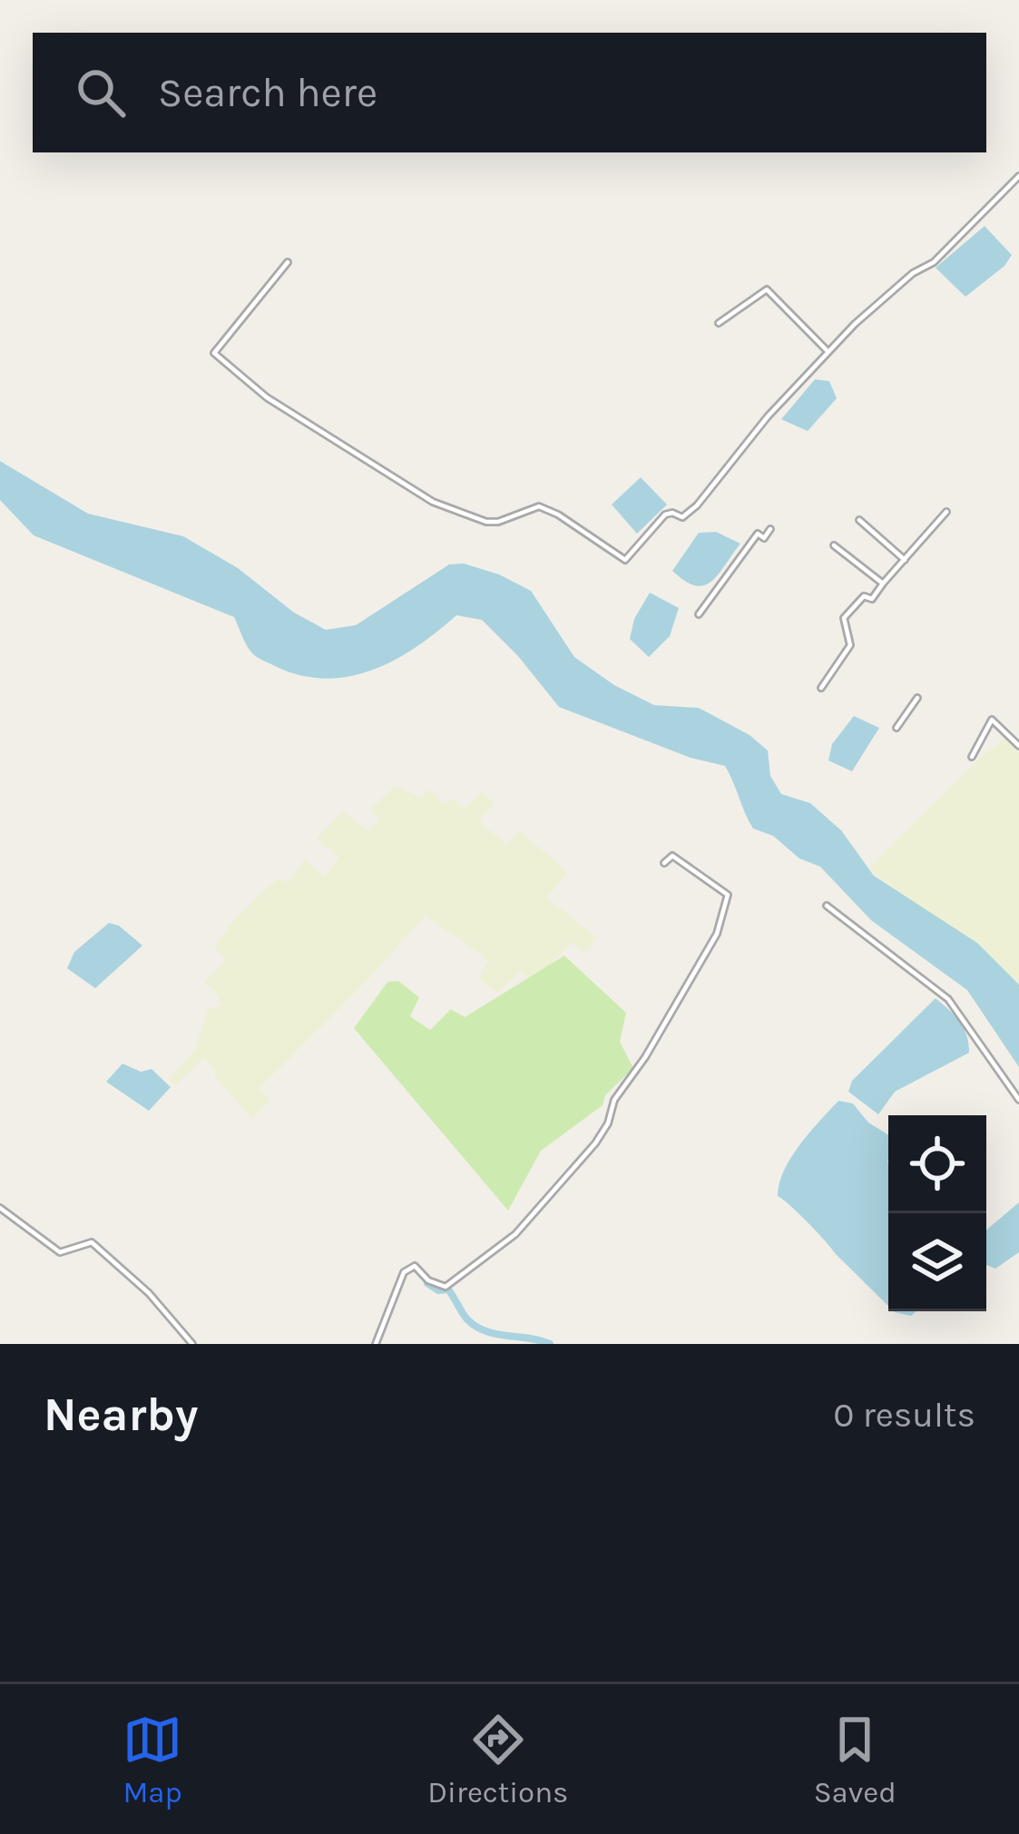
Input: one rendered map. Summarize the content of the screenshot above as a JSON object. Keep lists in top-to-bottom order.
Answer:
{
  "page": {
    "search": "Search here",
    "heading": ["Nearby", "0 results"],
    "nav": ["Map", "Directions", "Saved"]
  }
}
